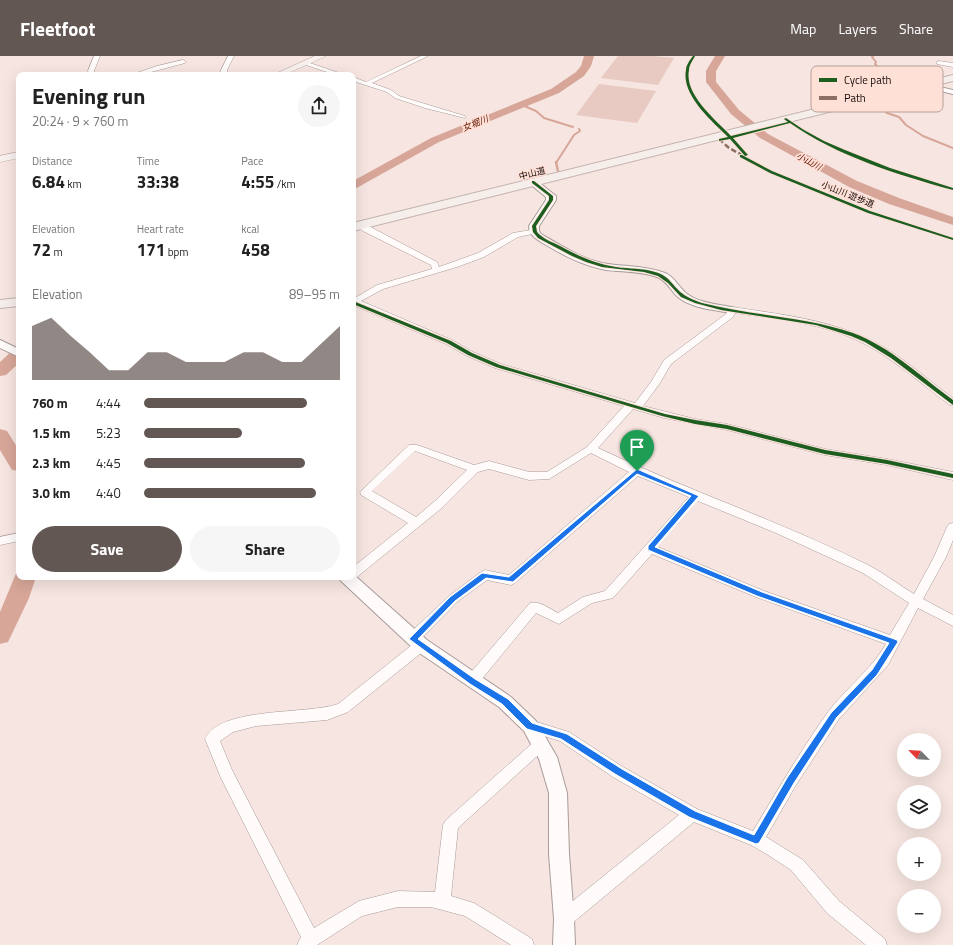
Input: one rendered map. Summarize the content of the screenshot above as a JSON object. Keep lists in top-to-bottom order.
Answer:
{
  "streets": {
    "highway": ["中山道"],
    "cycle path": ["小山川 遊歩道"]
  },
  "water": ["女堀川", "小山川"],
  "legend": ["Cycle path", "Path"],
  "north": "top left",
  "page": {
    "header": "Fleetfoot",
    "nav": ["Map", "Layers", "Share"],
    "heading": ["Evening run", "20:24 · 9 × 760 m"],
    "stats": [
      ["Distance", "6.84 km"],
      ["Time", "33:38"],
      ["Pace", "4:55 /km"],
      ["Elevation", "72 m"],
      ["Heart rate", "171 bpm"],
      ["kcal", "458"]
    ],
    "chart": ["Elevation", "89–95 m"],
    "list": [
      {
        "name": "760 m",
        "note": "4:44"
      },
      {
        "name": "1.5 km",
        "note": "5:23"
      },
      {
        "name": "2.3 km",
        "note": "4:45"
      },
      {
        "name": "3.0 km",
        "note": "4:40"
      }
    ],
    "buttons": ["Save", "Share"],
    "map_buttons": ["+", "−"]
  }
}
